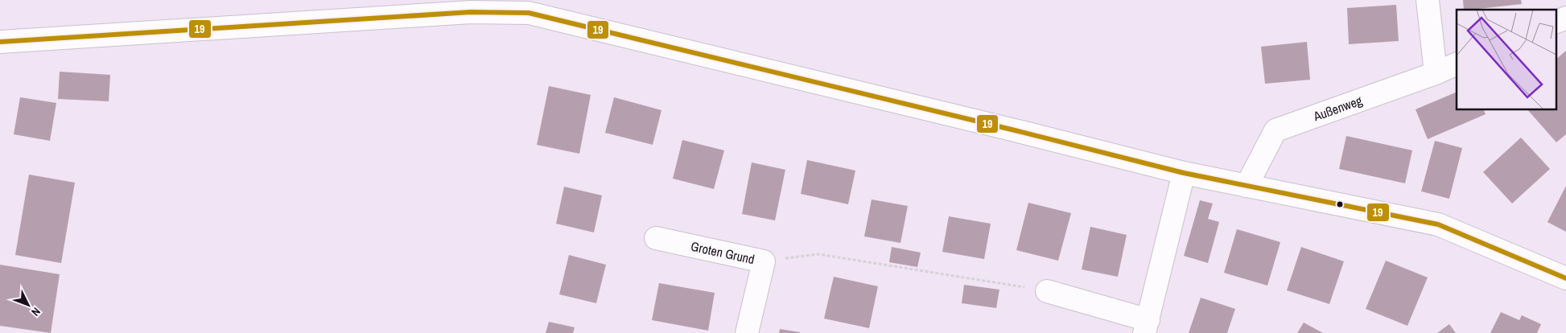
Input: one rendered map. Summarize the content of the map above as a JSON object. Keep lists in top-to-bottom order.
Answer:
{
  "streets": {
    "street": ["Außenweg", "Groten Grund"]
  },
  "lines": ["transit line 19"],
  "north": "bottom right"
}
